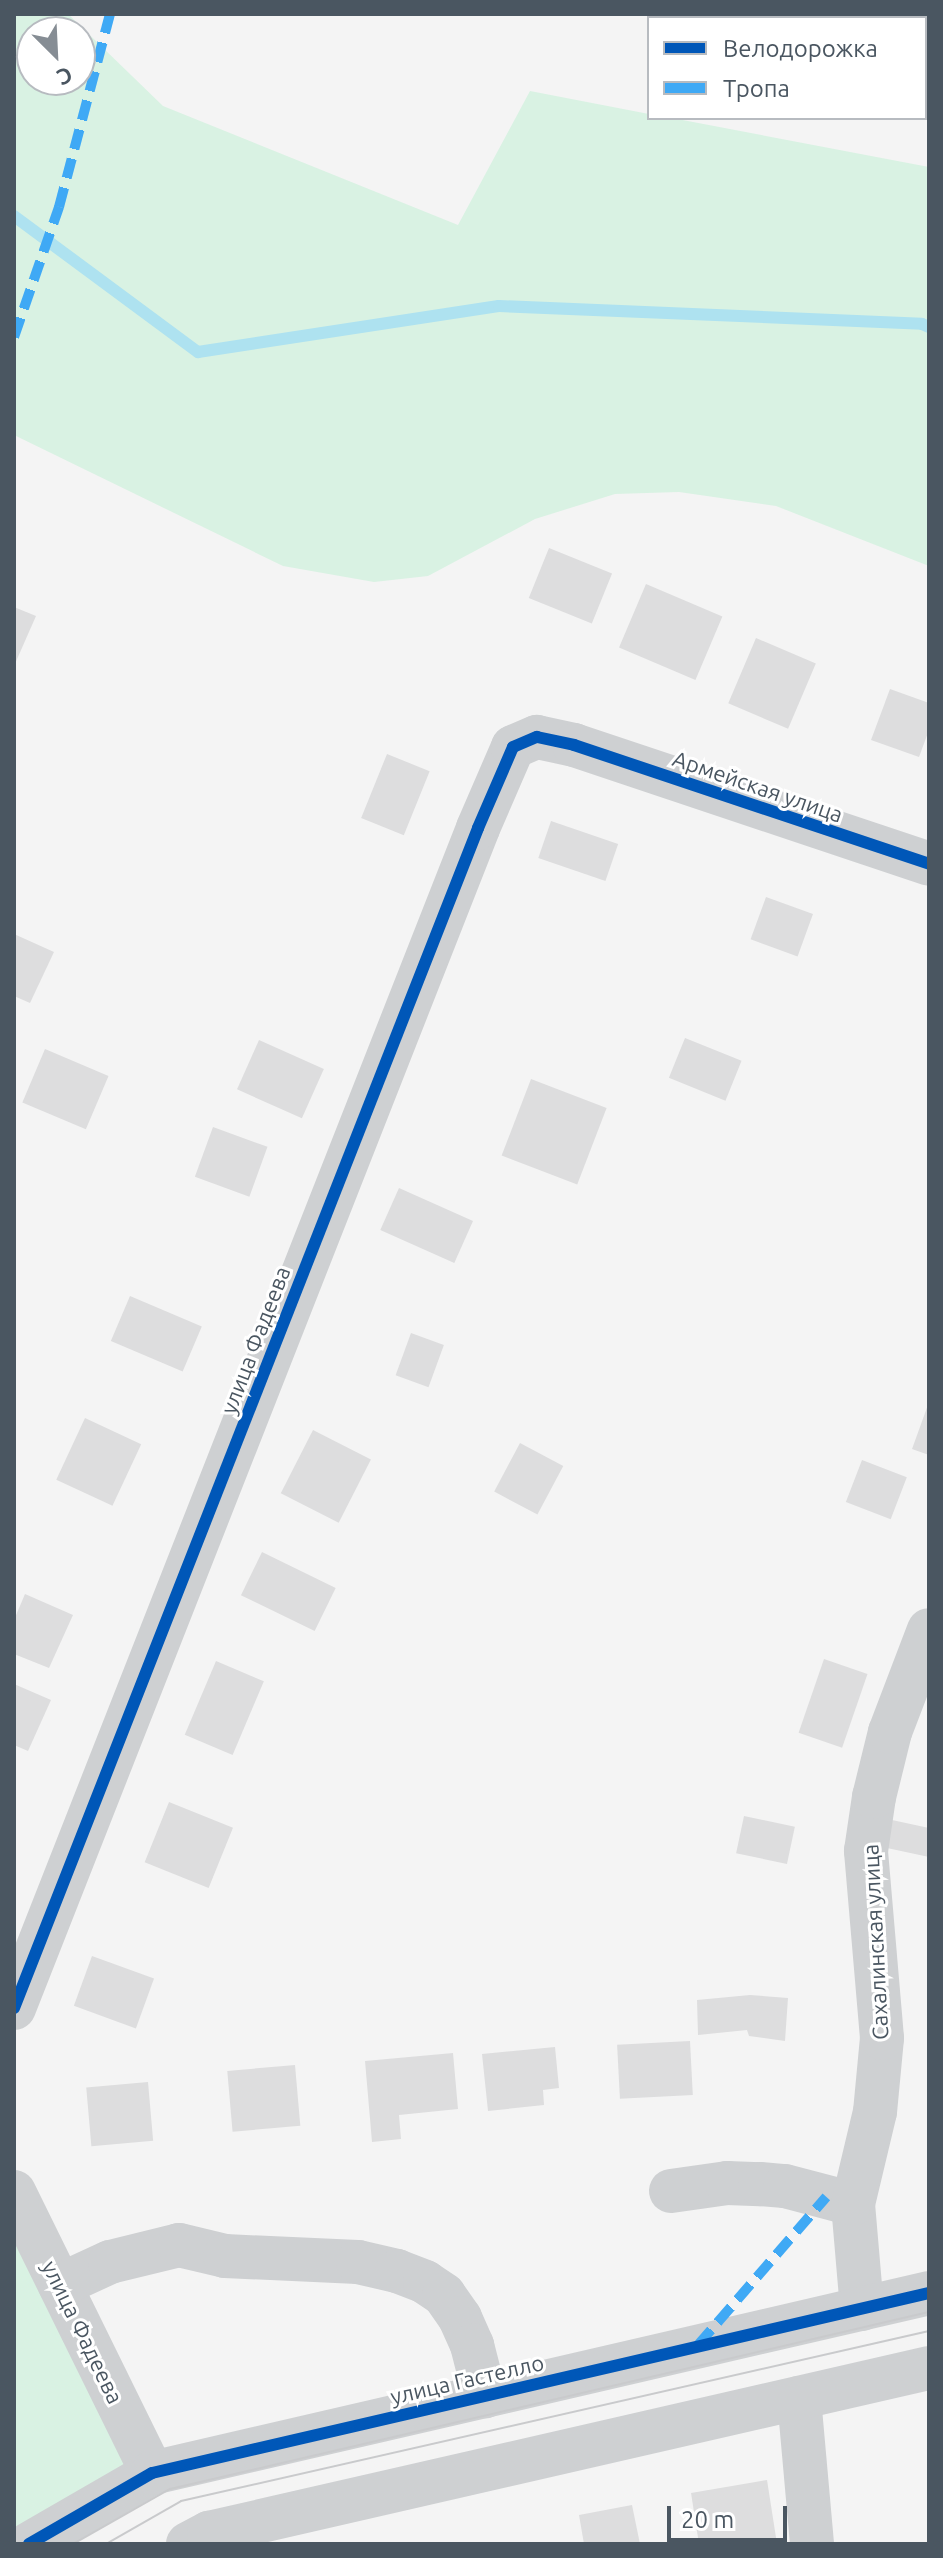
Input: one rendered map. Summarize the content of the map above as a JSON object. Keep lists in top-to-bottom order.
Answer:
{
  "streets": {
    "street": [
      "Армейская улица",
      "улица Фадеева",
      "Сахалинская улица",
      "улица Гастелло"
    ]
  },
  "crossings": [
    ["Армейская улица", "улица Фадеева"],
    ["улица Фадеева", "улица Гастелло"],
    ["Сахалинская улица", "улица Гастелло"]
  ],
  "legend": ["Велодорожка", "Тропа"],
  "scale_bar": "20 m",
  "north": "bottom right"
}
